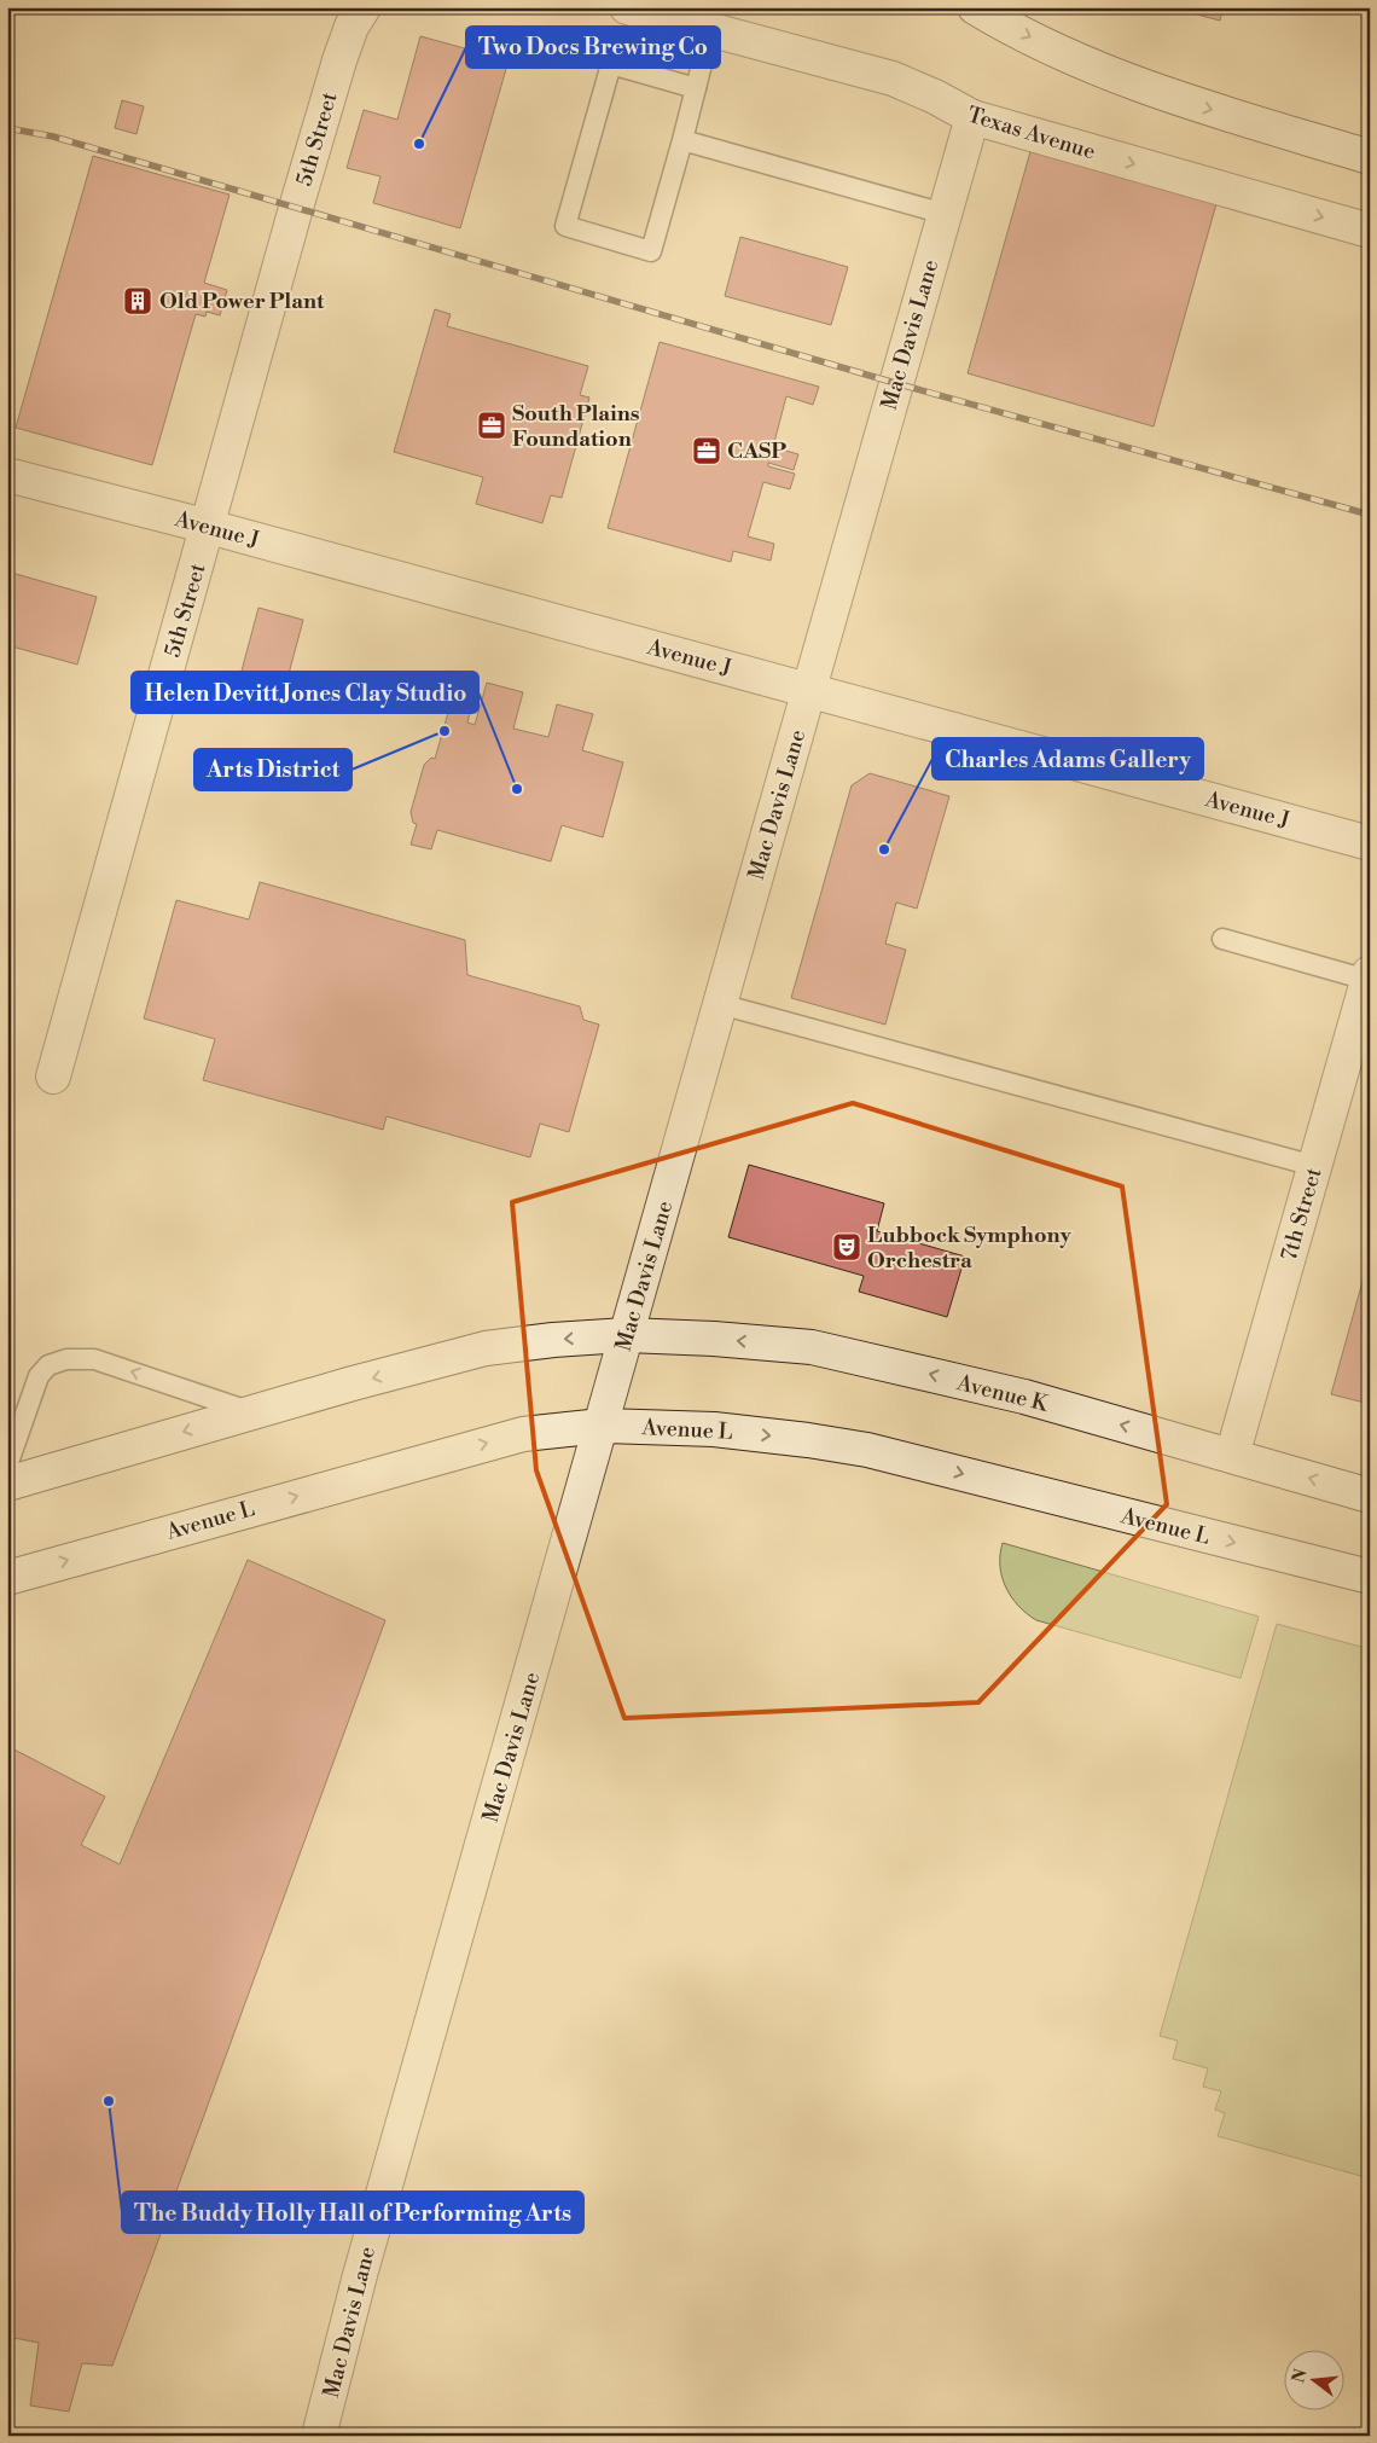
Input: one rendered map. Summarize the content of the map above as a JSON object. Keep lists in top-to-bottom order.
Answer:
{
  "streets": {
    "street": [
      "Texas Avenue",
      "5th Street",
      "Mac Davis Lane",
      "Avenue J",
      "7th Street",
      "Avenue K",
      "Avenue L"
    ]
  },
  "crossings": [
    ["Texas Avenue", "Mac Davis Lane"],
    ["5th Street", "Avenue J"],
    ["Mac Davis Lane", "Avenue J"],
    ["Mac Davis Lane", "Avenue K"],
    ["Mac Davis Lane", "Avenue L"],
    ["7th Street", "Avenue K"]
  ],
  "one_way": ["Avenue K"],
  "places": {
    "other": [
      "Two Docs Brewing Co",
      "Arts District",
      "Helen Devitt Jones Clay Studio",
      "Charles Adams Gallery",
      "The Buddy Holly Hall of Performing Arts"
    ],
    "building": ["Old Power Plant"],
    "office": ["South Plains Foundation", "CASP"],
    "theatre": ["Lubbock Symphony Orchestra"]
  },
  "north": "left"
}
